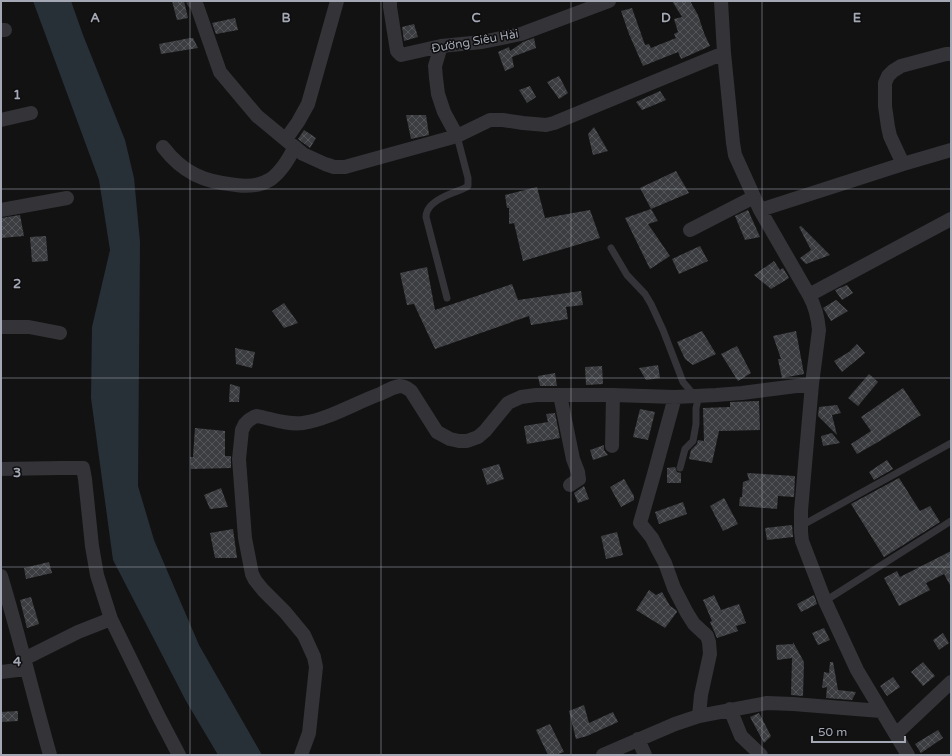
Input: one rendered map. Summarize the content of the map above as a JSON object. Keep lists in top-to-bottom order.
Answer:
{
  "streets": {
    "street": ["Đường Siêu Hài"]
  },
  "scale_bar": "50 m",
  "grid": {
    "columns": [
      "A",
      "B",
      "C",
      "D",
      "E"
    ],
    "rows": [
      "1",
      "2",
      "3",
      "4"
    ]
  }
}
